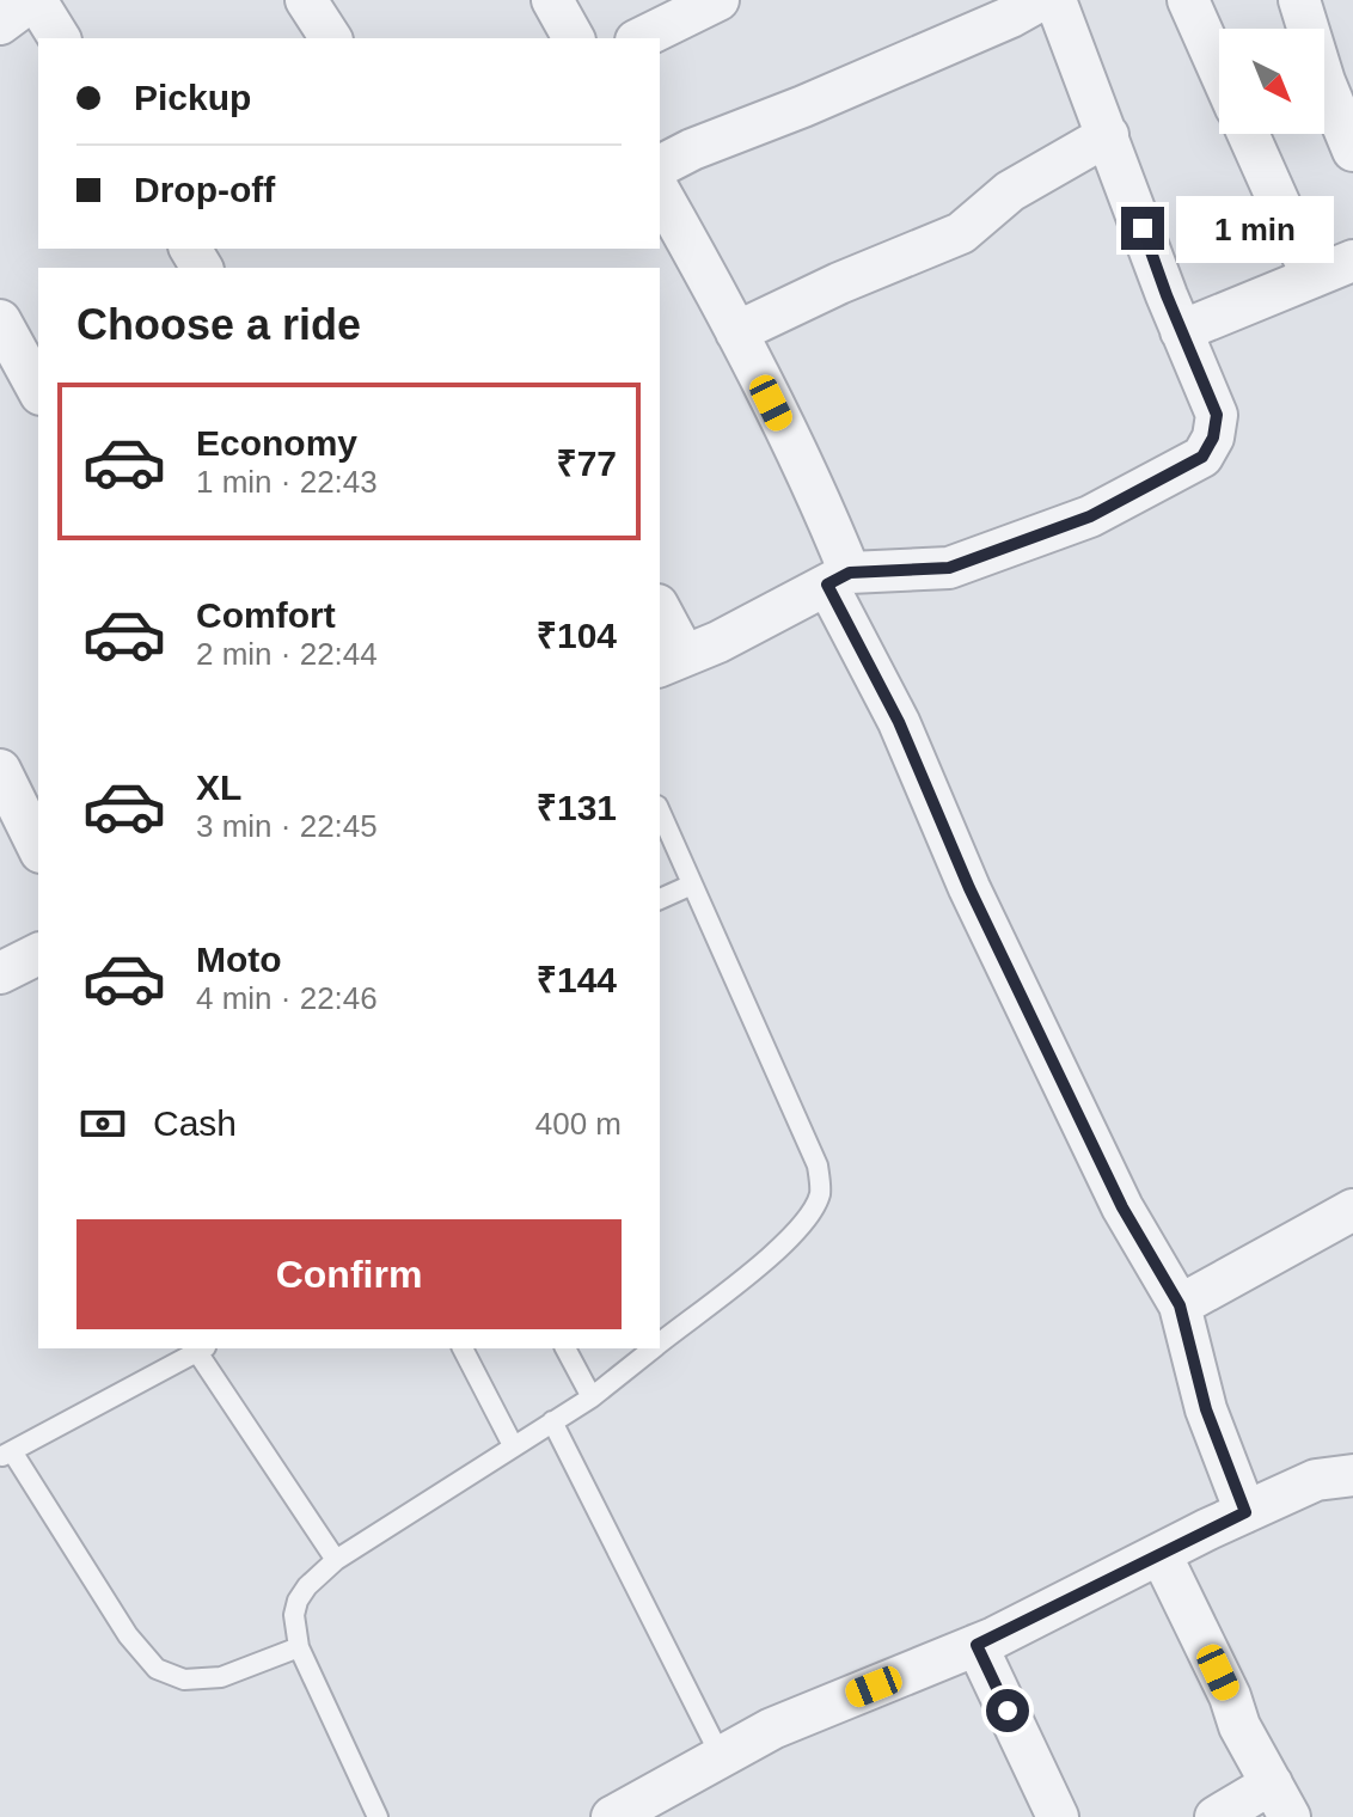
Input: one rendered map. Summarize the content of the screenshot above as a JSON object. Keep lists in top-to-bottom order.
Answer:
{
  "north": "bottom right",
  "page": {
    "banner": ["Pickup", "Drop-off"],
    "bubble": "1 min",
    "heading": "Choose a ride",
    "list": [
      {
        "name": "Economy",
        "note": "1 min · 22:43",
        "value": "₹77"
      },
      {
        "name": "Comfort",
        "note": "2 min · 22:44",
        "value": "₹104"
      },
      {
        "name": "XL",
        "note": "3 min · 22:45",
        "value": "₹131"
      },
      {
        "name": "Moto",
        "note": "4 min · 22:46",
        "value": "₹144"
      }
    ],
    "pay": ["Cash", "400 m"],
    "buttons": "Confirm"
  }
}
